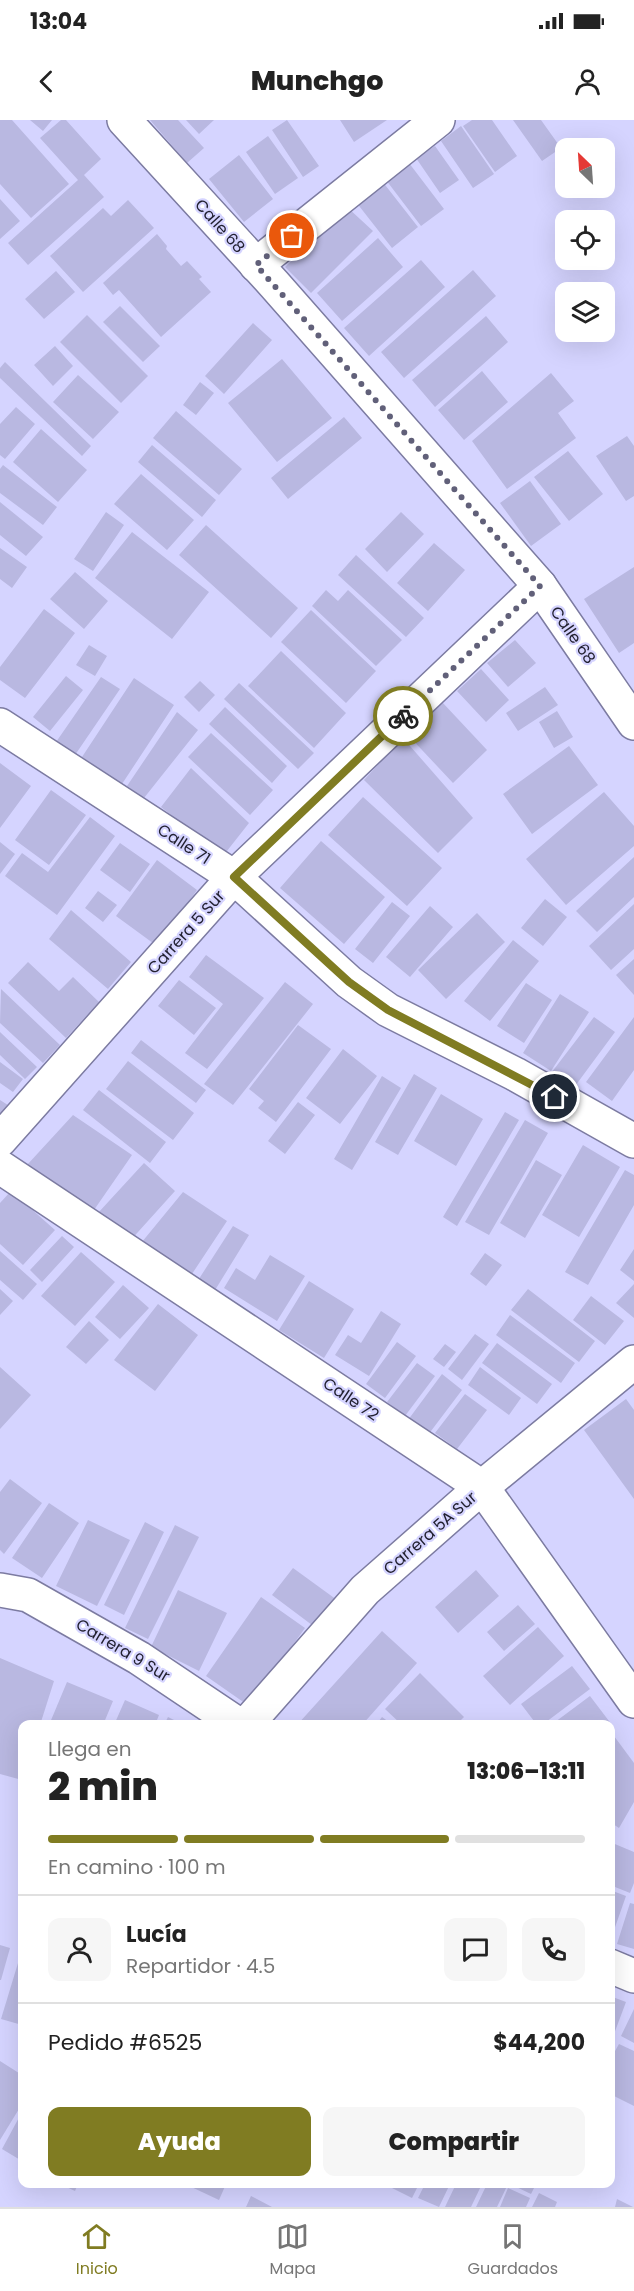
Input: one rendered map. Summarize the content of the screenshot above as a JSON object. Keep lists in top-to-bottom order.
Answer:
{
  "streets": {
    "street": [
      "Calle 68",
      "Calle 71",
      "Carrera 5 Sur",
      "Calle 72",
      "Carrera 5A Sur",
      "Carrera 9 Sur"
    ]
  },
  "crossings": [
    ["Calle 68", "Carrera 5 Sur"],
    ["Calle 71", "Carrera 5 Sur"],
    ["Calle 72", "Carrera 5A Sur"]
  ],
  "north": "top left",
  "page": {
    "status": "13:04",
    "header": "Munchgo",
    "heading": ["2 min", "Llega en", "13:06–13:11"],
    "panel": [
      "Lucía",
      "Repartidor · 4.5",
      "Pedido #6525",
      "$44,200"
    ],
    "bar": "En camino · 100 m",
    "buttons": ["Ayuda", "Compartir"],
    "tabs": ["Inicio", "Mapa", "Guardados"]
  }
}
